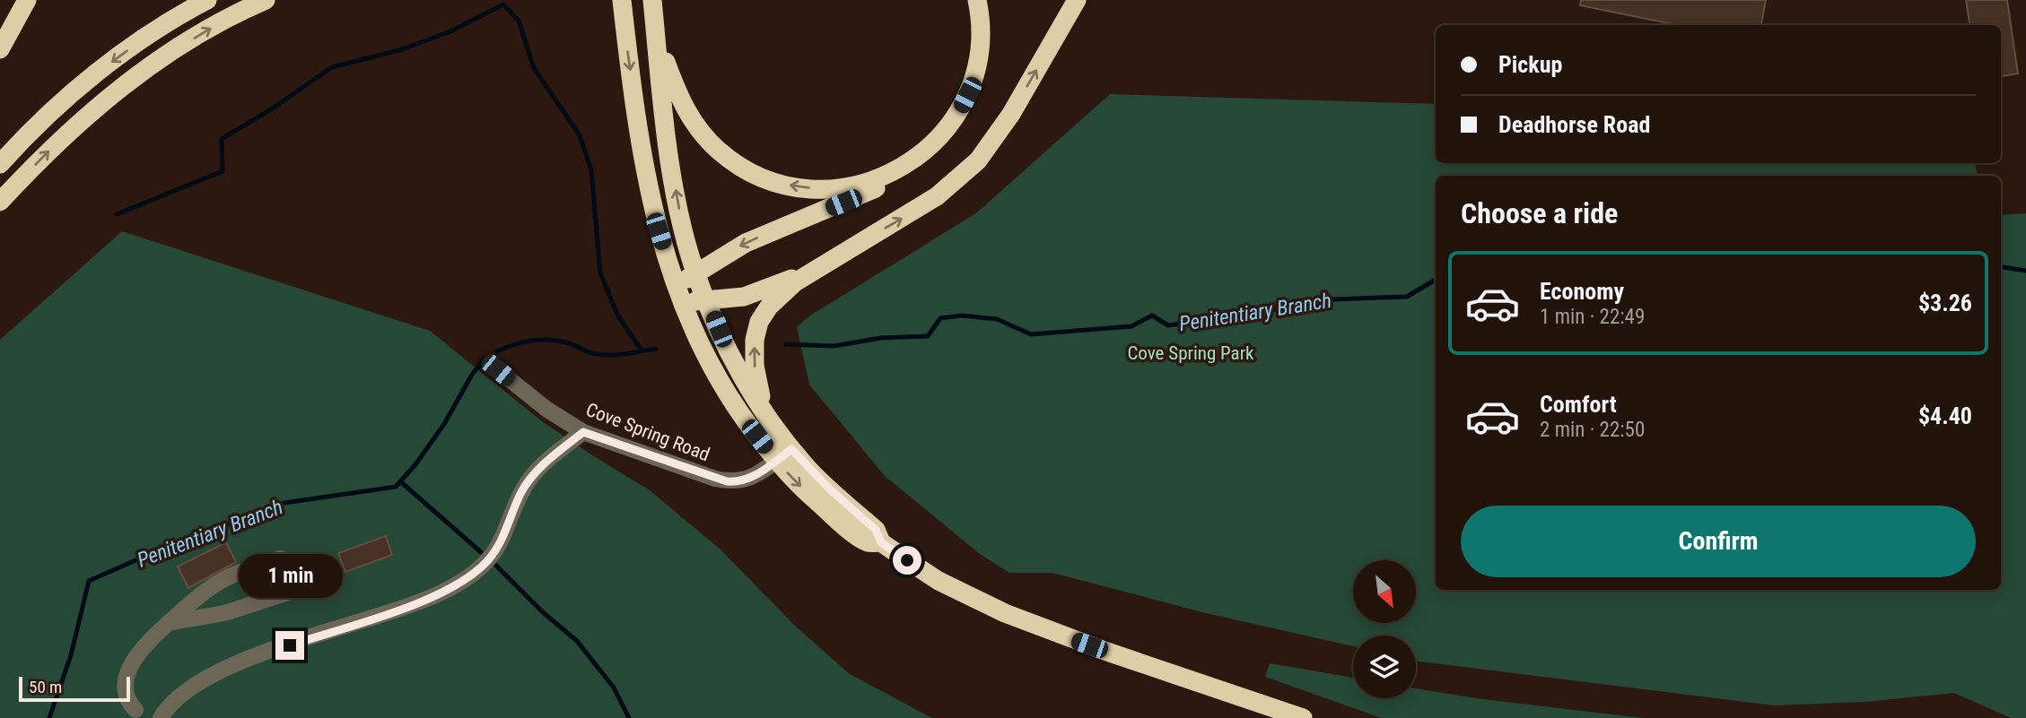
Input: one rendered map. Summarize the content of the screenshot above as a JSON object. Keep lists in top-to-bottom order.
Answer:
{
  "streets": {
    "street": ["Cove Spring Road"]
  },
  "water": ["Penitentiary Branch"],
  "parks": ["Cove Spring Park"],
  "scale_bar": "50 m",
  "north": "bottom right",
  "page": {
    "banner": ["Pickup", "Deadhorse Road"],
    "heading": "Choose a ride",
    "list": [
      {
        "name": "Economy",
        "note": "1 min · 22:49",
        "value": "$3.26"
      },
      {
        "name": "Comfort",
        "note": "2 min · 22:50",
        "value": "$4.40"
      }
    ],
    "buttons": "Confirm",
    "bubble": "1 min",
    "scale": "50 m"
  }
}
